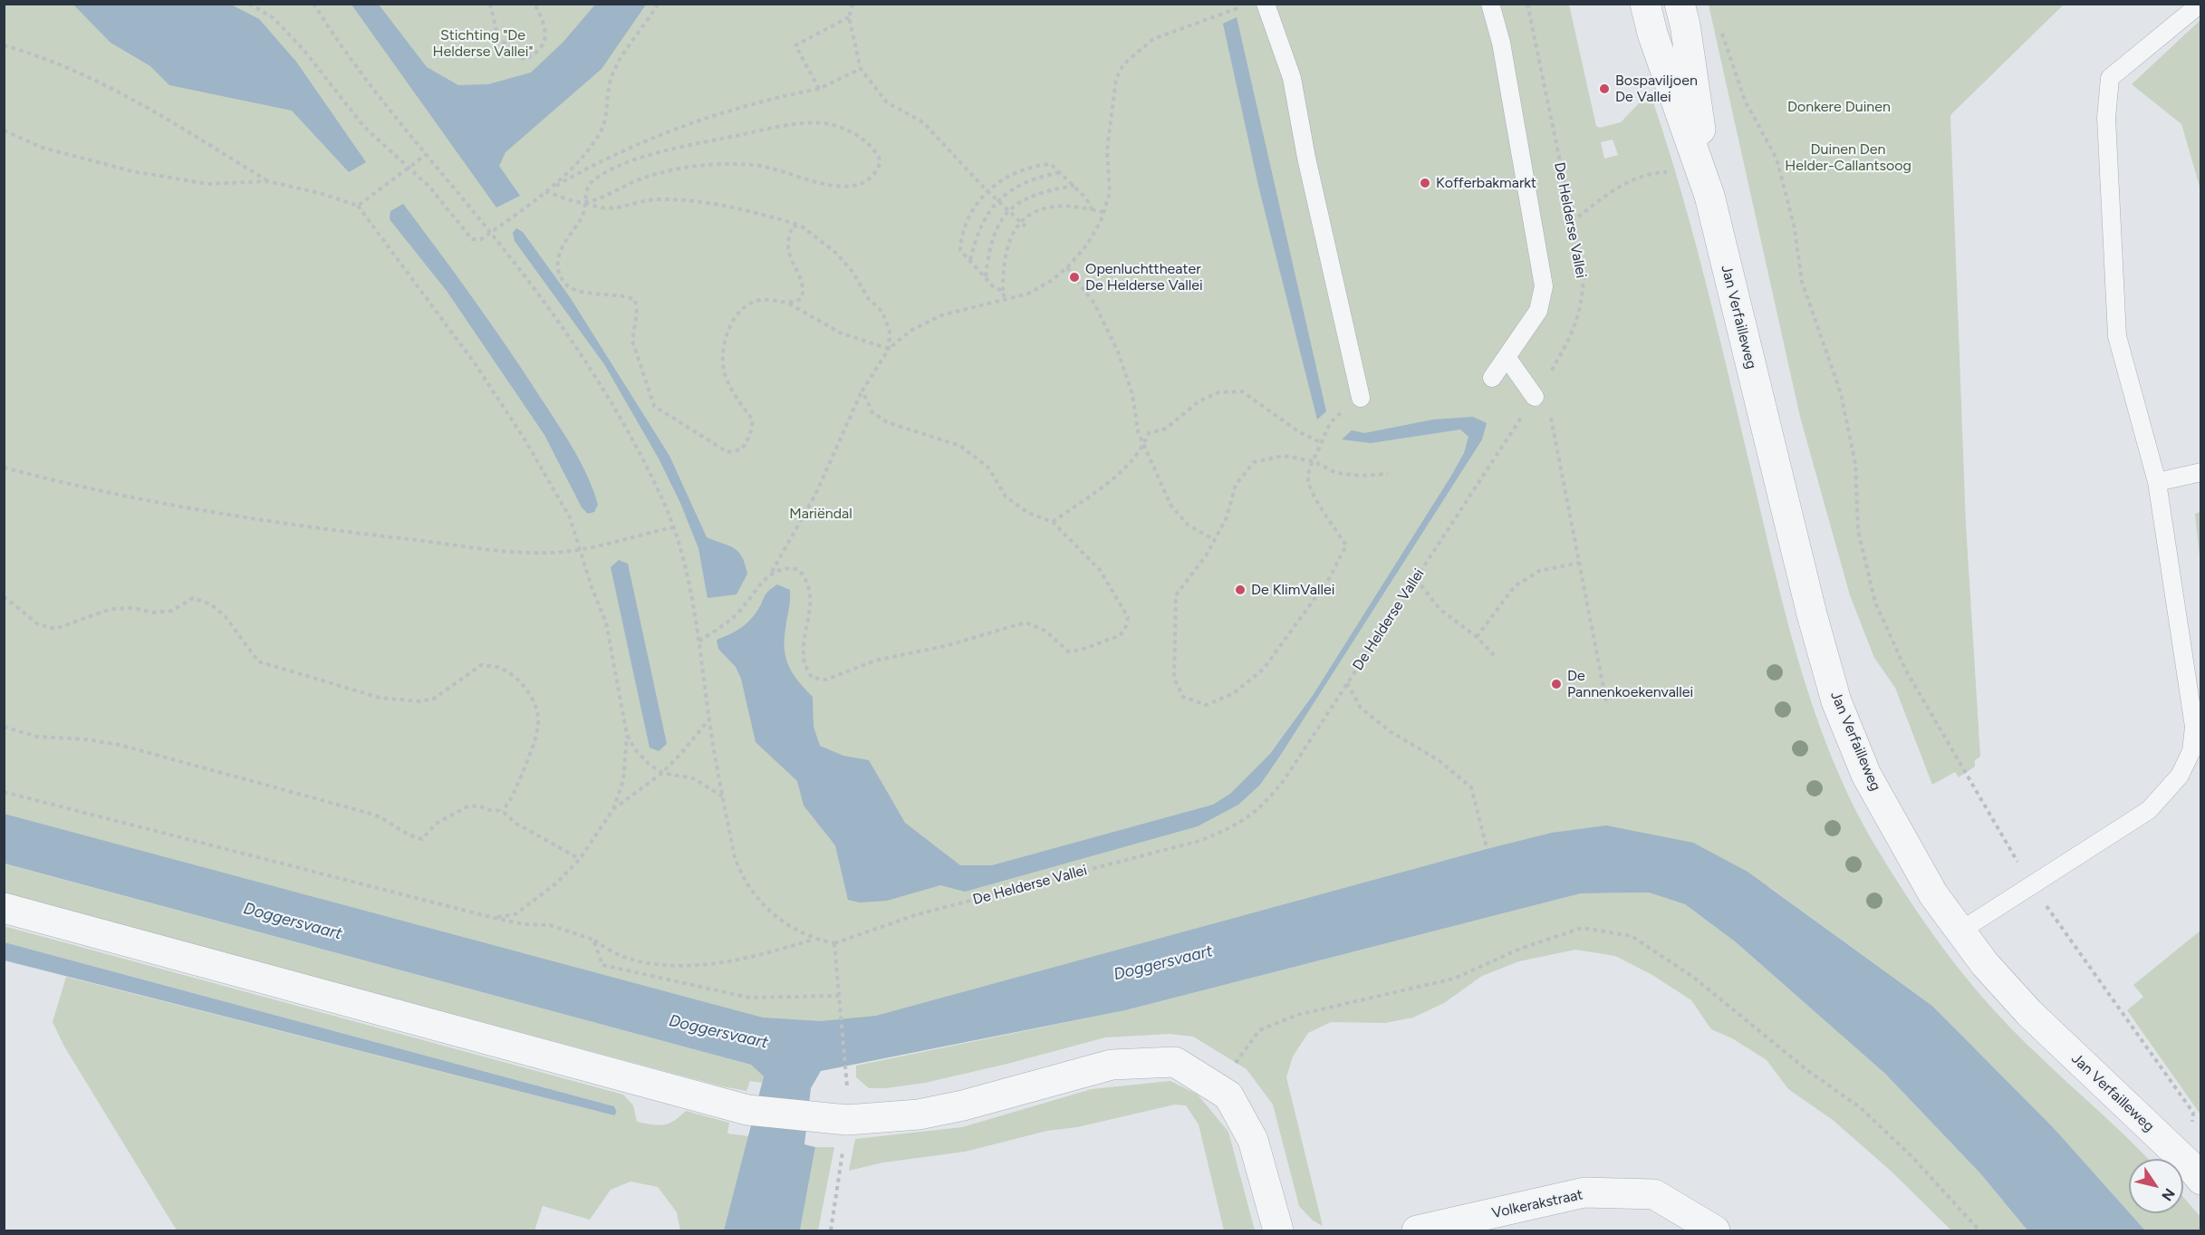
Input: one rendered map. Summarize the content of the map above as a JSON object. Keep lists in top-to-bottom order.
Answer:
{
  "streets": {
    "street": ["Jan Verfailleweg", "Volkerakstraat"],
    "path": ["De Helderse Vallei"]
  },
  "water": ["Doggersvaart"],
  "parks": [
    "Stichting \"De Helderse Vallei\"",
    "Donkere Duinen",
    "Duinen Den Helder-Callantsoog",
    "Mariëndal"
  ],
  "places": [
    "Bospaviljoen De Vallei",
    "Kofferbakmarkt",
    "Openluchttheater De Helderse Vallei",
    "De KlimVallei",
    "De Pannenkoekenvallei"
  ],
  "north": "bottom right"
}
